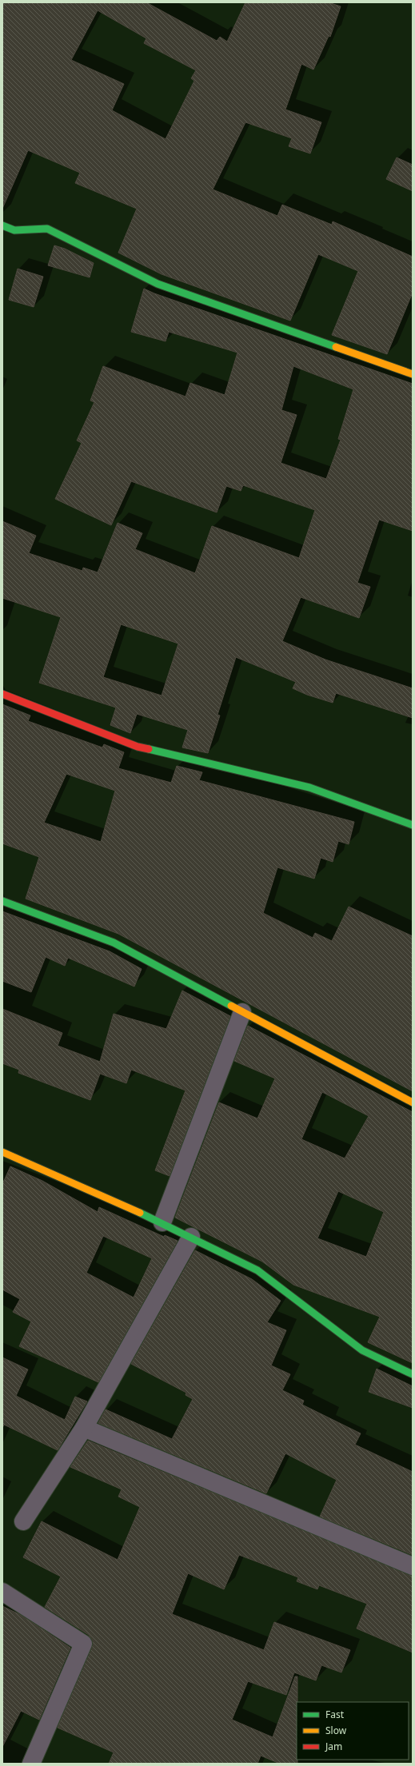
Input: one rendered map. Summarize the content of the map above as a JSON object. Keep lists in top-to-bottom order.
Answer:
{
  "legend": ["Fast", "Slow", "Jam"]
}
